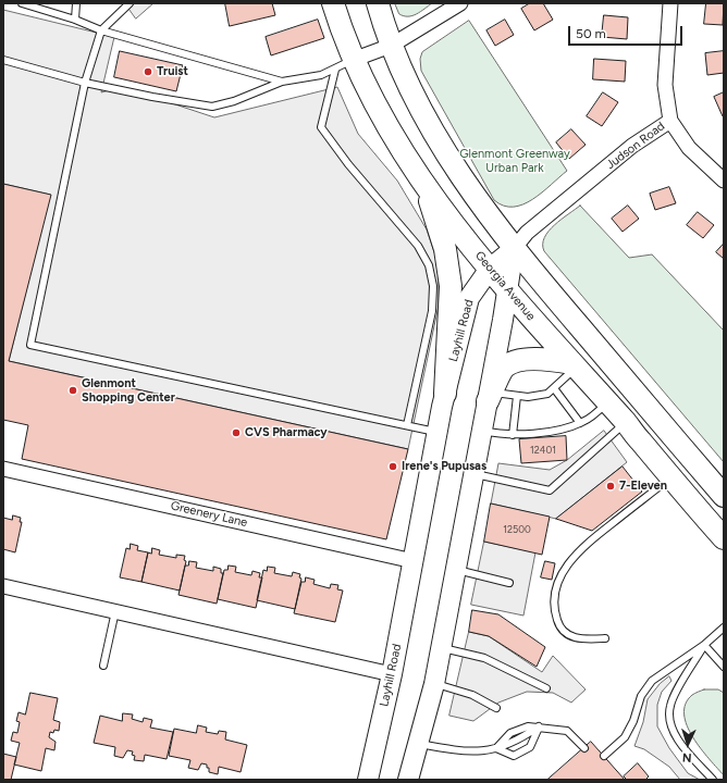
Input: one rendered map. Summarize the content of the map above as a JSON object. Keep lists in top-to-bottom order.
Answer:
{
  "streets": {
    "main road": ["Georgia Avenue", "Layhill Road"],
    "street": ["Judson Road", "Greenery Lane"]
  },
  "crossings": [
    ["Judson Road", "Layhill Road"],
    ["Georgia Avenue", "Layhill Road"],
    ["Layhill Road", "Greenery Lane"]
  ],
  "parks": ["Glenmont Greenway Urban Park"],
  "places": [
    "Truist",
    "Glenmont Shopping Center",
    "CVS Pharmacy",
    "Irene's Pupusas",
    "7-Eleven"
  ],
  "house_numbers": ["12401", "12500"],
  "scale_bar": "50 m",
  "north": "bottom"
}
